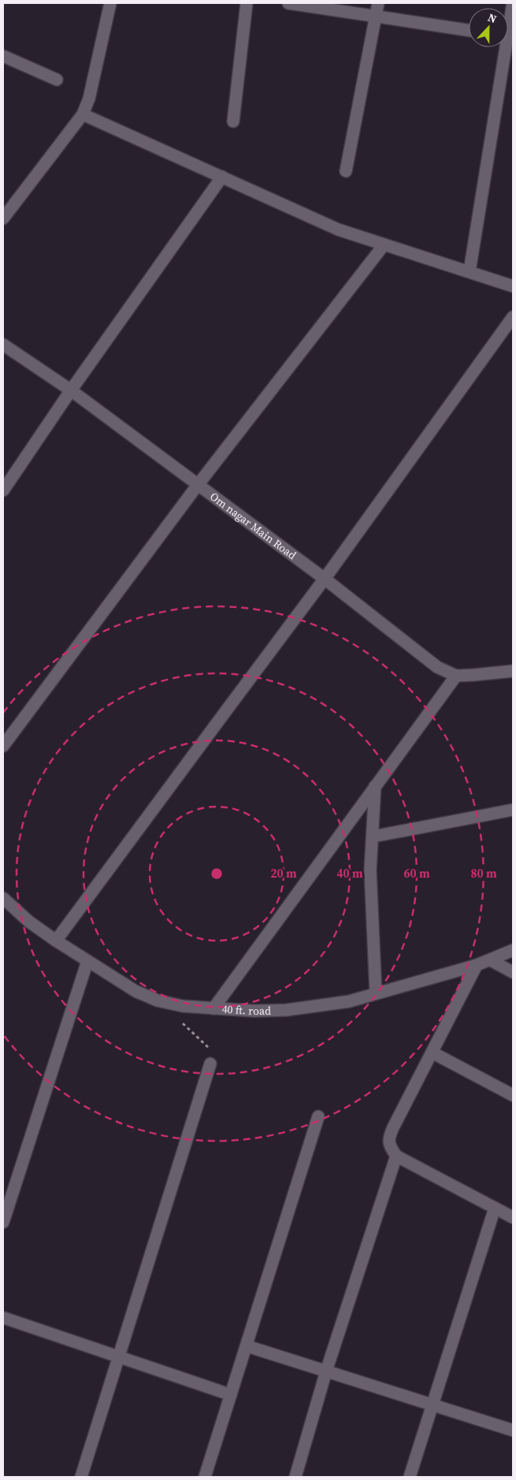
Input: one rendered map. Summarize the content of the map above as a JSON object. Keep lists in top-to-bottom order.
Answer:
{
  "streets": {
    "street": ["Om nagar Main Road", "40 ft. road"]
  },
  "north": "top",
  "rings": [
    "20 m",
    "40 m",
    "60 m",
    "80 m"
  ]
}
